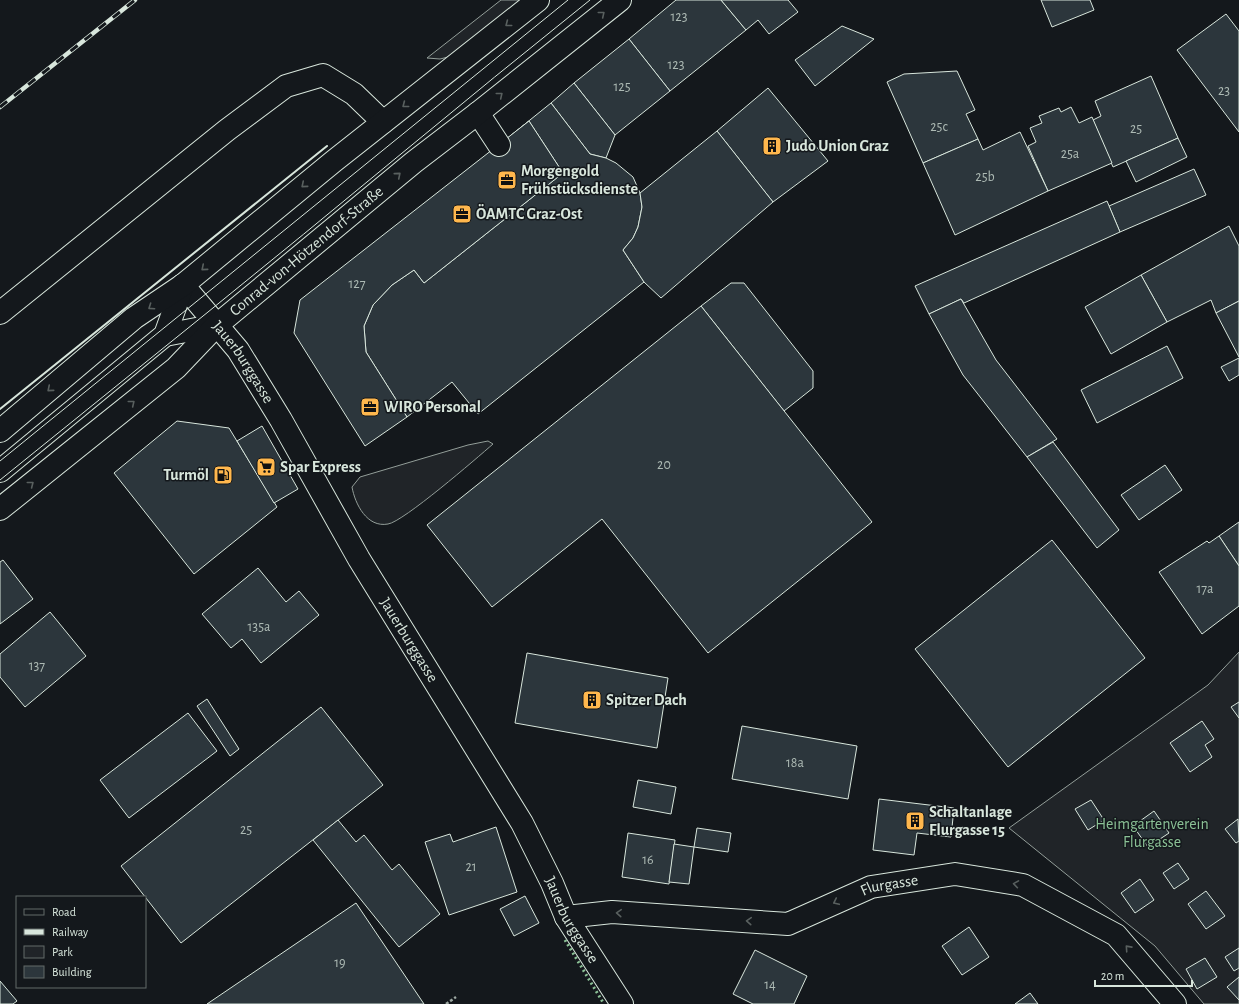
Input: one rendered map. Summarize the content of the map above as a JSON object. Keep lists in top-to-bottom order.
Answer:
{
  "streets": {
    "street": ["Conrad-von-Hötzendorf-Straße", "Jauerburggasse", "Flurgasse"]
  },
  "crossings": [
    ["Conrad-von-Hötzendorf-Straße", "Jauerburggasse"],
    ["Jauerburggasse", "Flurgasse"]
  ],
  "one_way": ["Flurgasse"],
  "parks": ["Heimgartenverein Flurgasse"],
  "places": {
    "building": ["Judo Union Graz", "Spitzer Dach", "Schaltanlage Flurgasse 15"],
    "office": ["Morgengold Frühstücksdienste", "ÖAMTC Graz-Ost", "WIRO Personal"],
    "supermarket": ["Spar Express"],
    "fuel station": ["Turmöl"]
  },
  "house_numbers": [
    "123",
    "123",
    "125",
    "23",
    "25c",
    "25",
    "25a",
    "25b",
    "127",
    "20",
    "17a",
    "135a",
    "137",
    "18a",
    "25",
    "16",
    "21",
    "19",
    "14"
  ],
  "legend": [
    "Road",
    "Railway",
    "Park",
    "Building"
  ],
  "scale_bar": "20 m"
}
